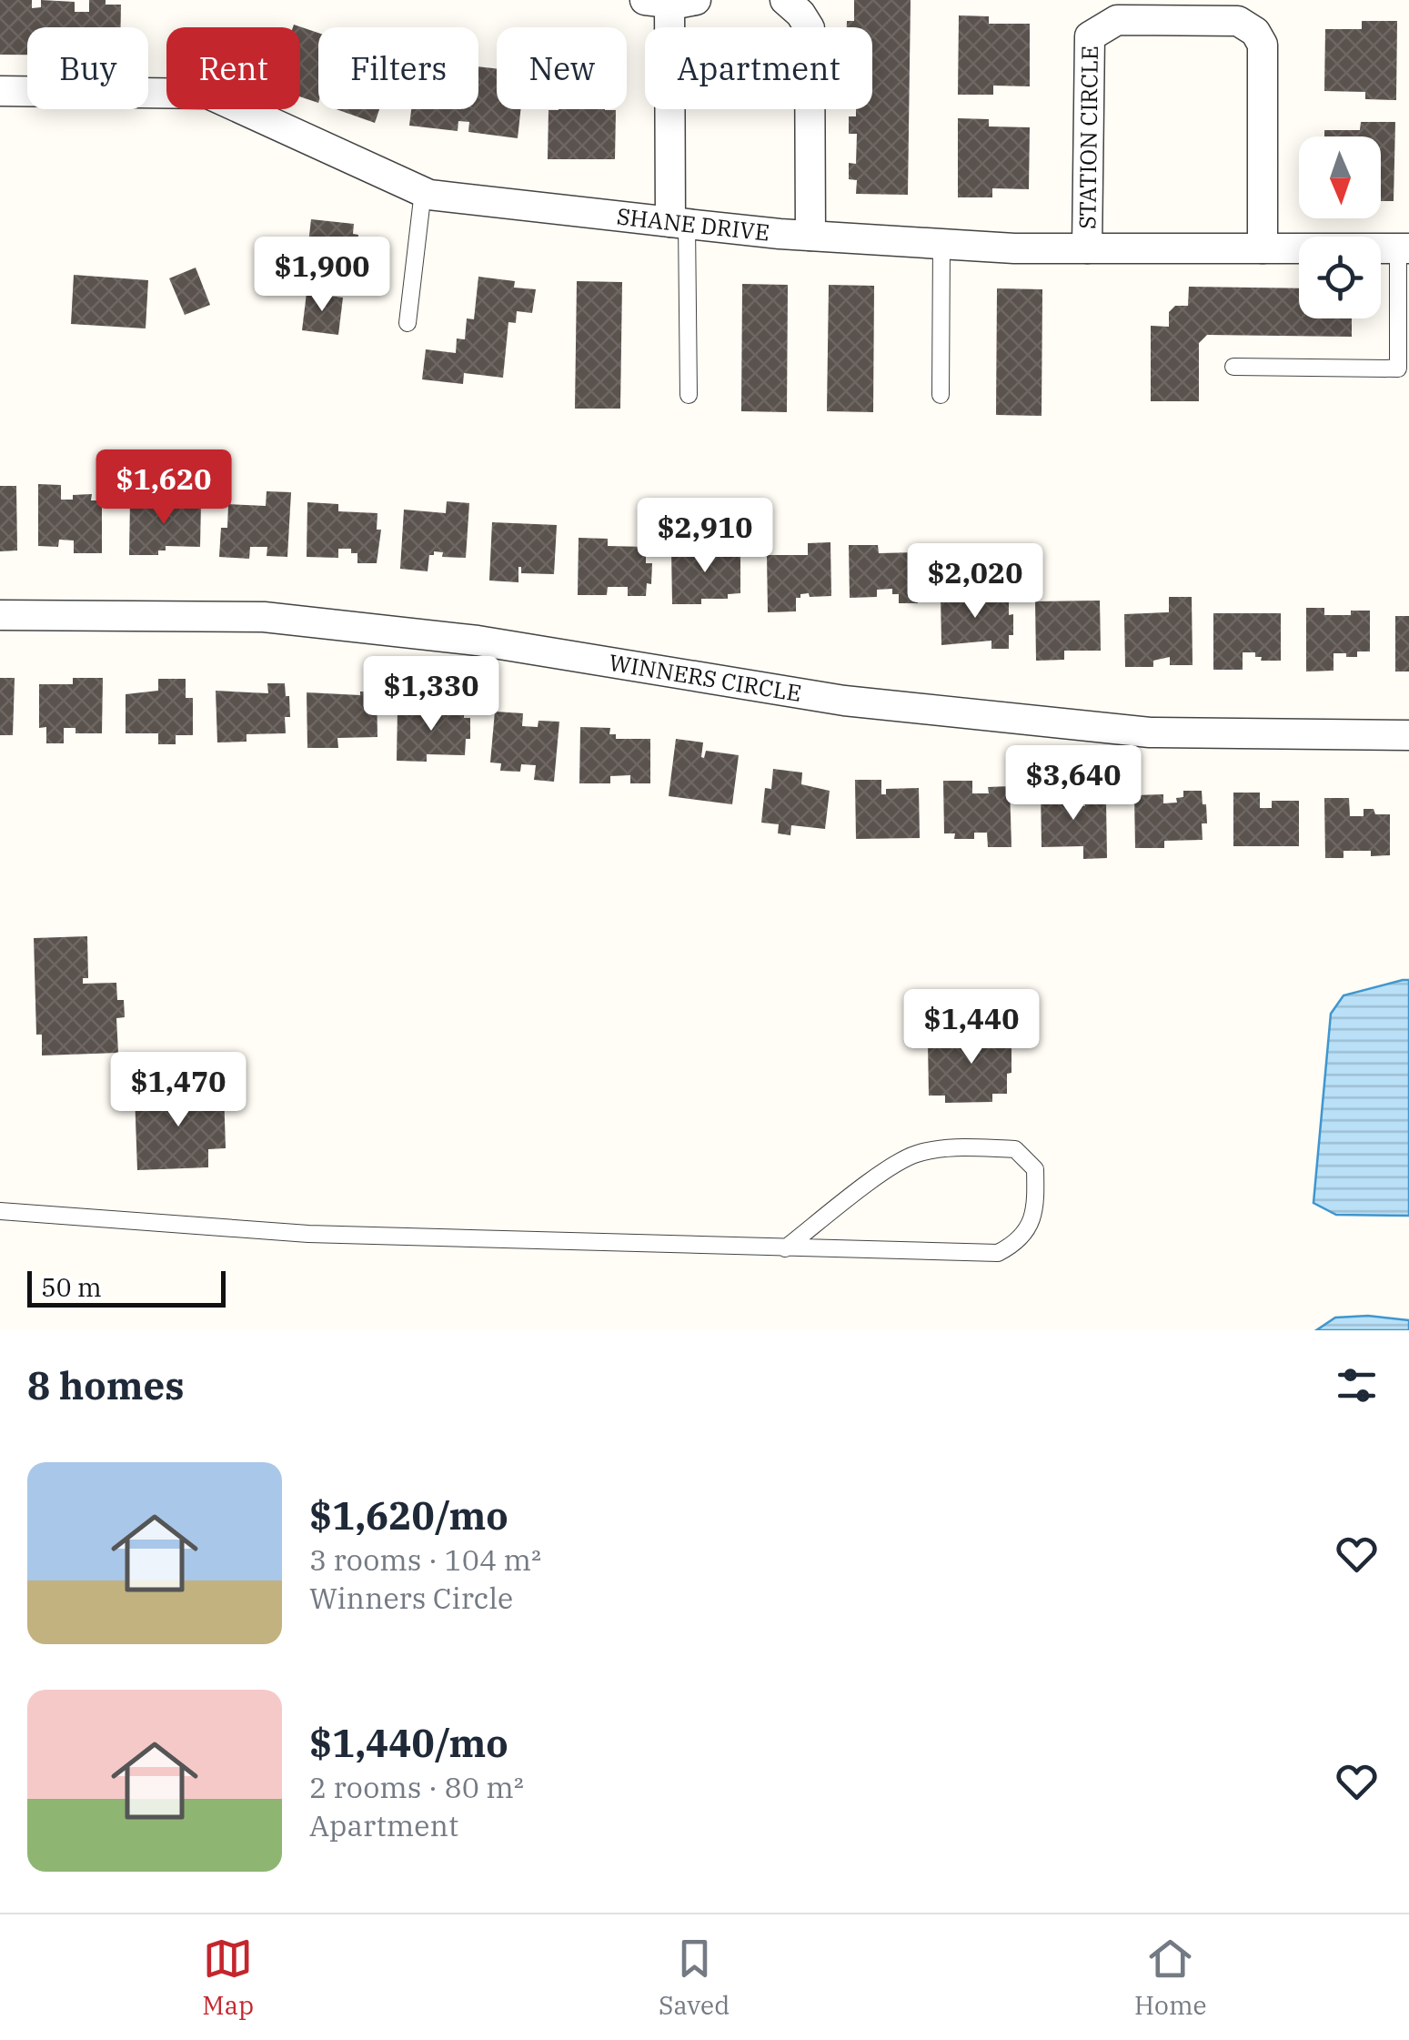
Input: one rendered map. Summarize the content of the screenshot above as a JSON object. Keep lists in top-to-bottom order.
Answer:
{
  "streets": {
    "street": ["STATION CIRCLE", "SHANE DRIVE", "WINNERS CIRCLE"]
  },
  "crossings": [
    ["STATION CIRCLE", "SHANE DRIVE"]
  ],
  "scale_bar": "50 m",
  "north": "bottom",
  "page": {
    "chip": [
      "Buy",
      "Rent",
      "Filters",
      "New",
      "Apartment"
    ],
    "price": [
      "$1,900",
      "$1,620",
      "$2,910",
      "$2,020",
      "$1,330",
      "$3,640",
      "$1,440",
      "$1,470"
    ],
    "scale": "50 m",
    "heading": "8 homes",
    "list": [
      {
        "name": "$1,620/mo",
        "note": "3 rooms · 104 m² · Winners Circle"
      },
      {
        "name": "$1,440/mo",
        "note": "2 rooms · 80 m² · Apartment"
      }
    ],
    "tabs": ["Map", "Saved", "Home"]
  }
}
